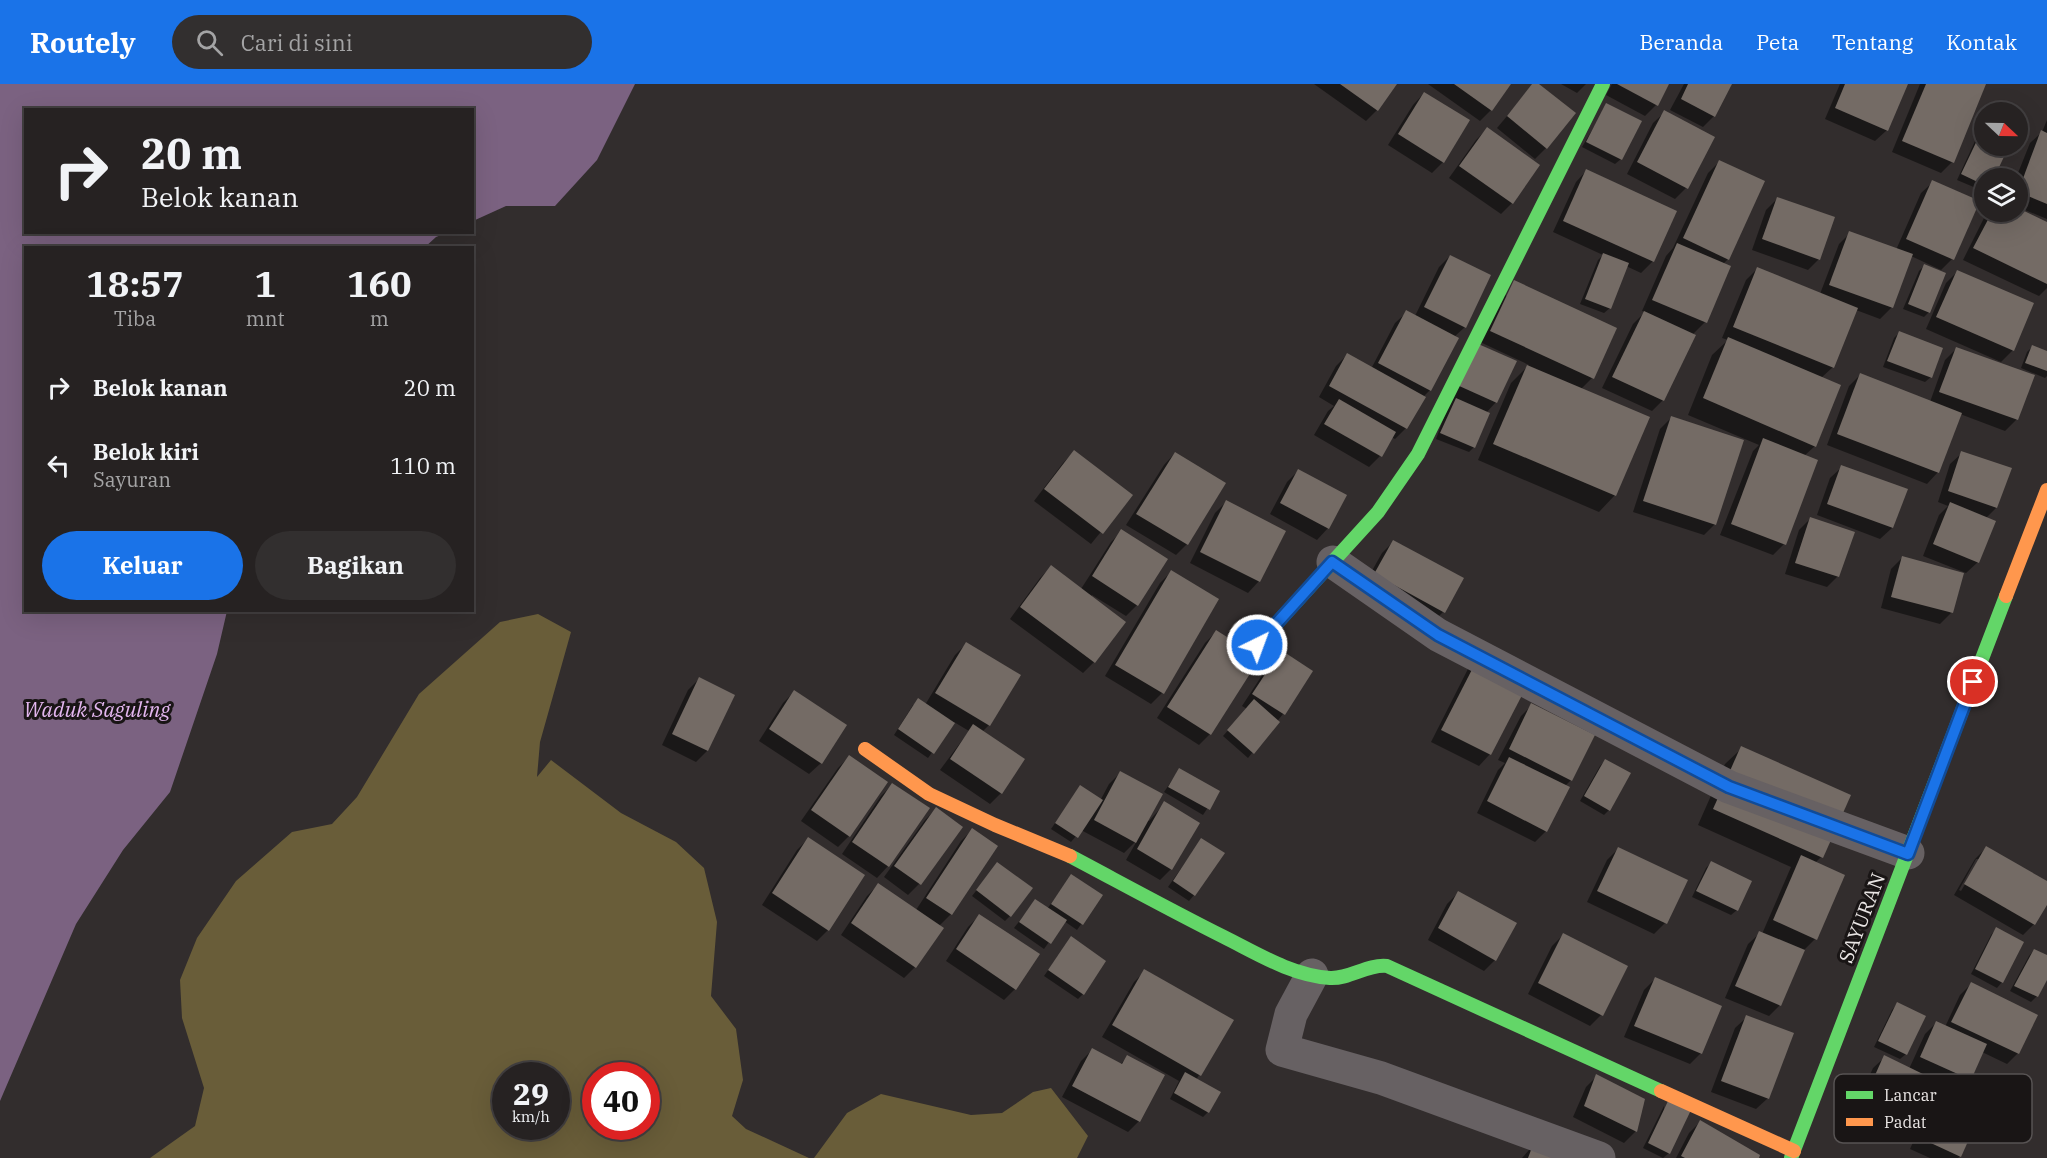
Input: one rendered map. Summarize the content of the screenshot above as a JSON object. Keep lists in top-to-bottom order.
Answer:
{
  "streets": {
    "street": ["SAYURAN"]
  },
  "water": ["Waduk Saguling"],
  "legend": ["Lancar", "Padat"],
  "north": "right",
  "page": {
    "header": "Routely",
    "search": "Cari di sini",
    "nav": [
      "Beranda",
      "Peta",
      "Tentang",
      "Kontak"
    ],
    "turn": ["20 m", "Belok kanan"],
    "eta": [
      "18:57",
      "Tiba",
      "1",
      "mnt",
      "160",
      "m"
    ],
    "list": [
      {
        "name": "Belok kanan",
        "value": "20 m"
      },
      {
        "name": "Belok kiri",
        "note": "Sayuran",
        "value": "110 m"
      }
    ],
    "buttons": ["Keluar", "Bagikan"],
    "speed": "29 km/h",
    "limit": "40"
  }
}
